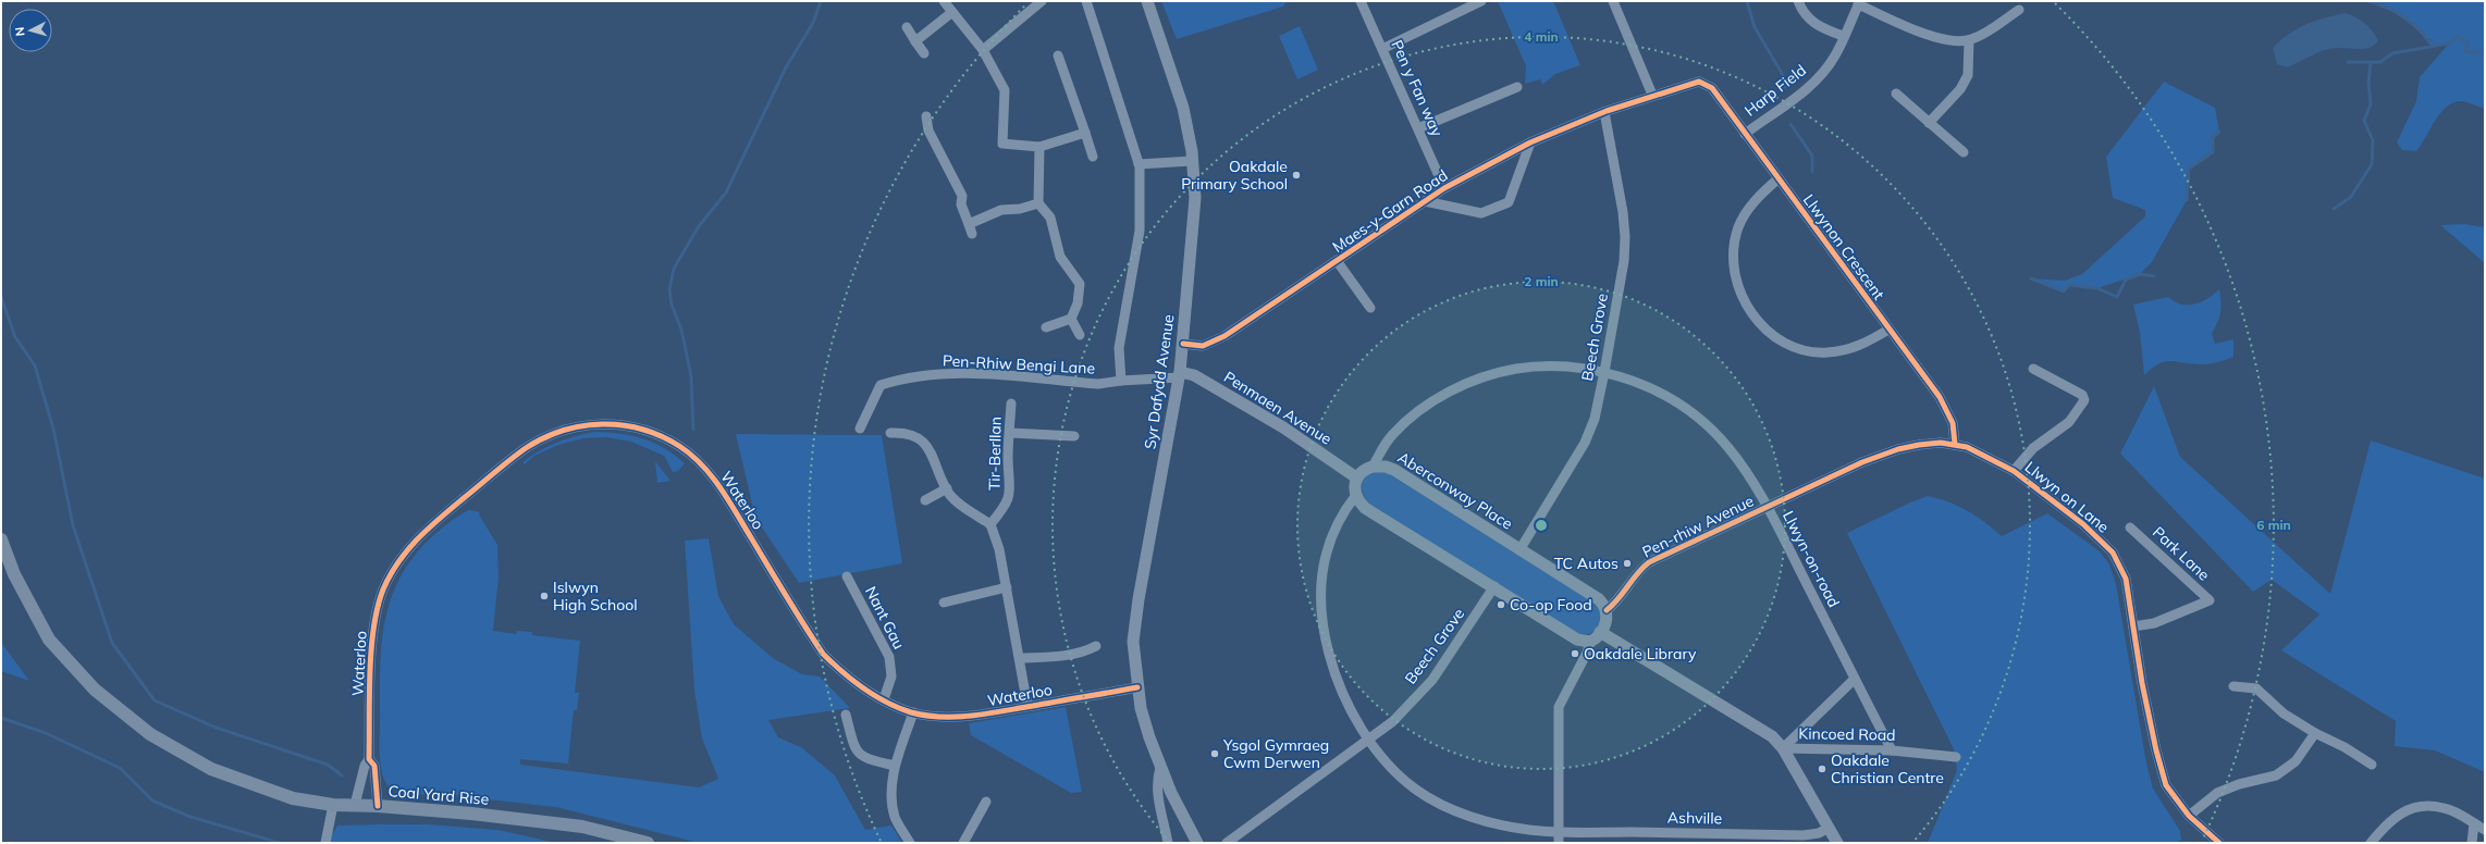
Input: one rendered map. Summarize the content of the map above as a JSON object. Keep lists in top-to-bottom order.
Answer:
{
  "streets": {
    "main road": ["Coal Yard Rise"],
    "street": [
      "Pen y Fan way",
      "Harp Field",
      "Maes-y-Garn Road",
      "Llwynon Crescent",
      "Beech Grove",
      "Pen-Rhiw Bengi Lane",
      "Syr Dafydd Avenue",
      "Penmaen Avenue",
      "Tir-Berllan",
      "Aberconway Place",
      "Llwyn on Lane",
      "Waterloo",
      "Pen-rhiw Avenue",
      "Park Lane",
      "Llwyn-on-road",
      "Nant Gau",
      "Kincoed Road",
      "Ashville"
    ]
  },
  "crossings": [
    ["Pen y Fan way", "Maes-y-Garn Road"],
    ["Harp Field", "Llwynon Crescent"],
    ["Maes-y-Garn Road", "Llwynon Crescent"],
    ["Maes-y-Garn Road", "Beech Grove"],
    ["Maes-y-Garn Road", "Syr Dafydd Avenue"],
    ["Llwynon Crescent", "Llwyn on Lane"],
    ["Beech Grove", "Aberconway Place"],
    ["Beech Grove", "Llwyn-on-road"],
    ["Beech Grove", "Ashville"],
    ["Pen-Rhiw Bengi Lane", "Syr Dafydd Avenue"],
    ["Pen-Rhiw Bengi Lane", "Penmaen Avenue"],
    ["Syr Dafydd Avenue", "Penmaen Avenue"],
    ["Syr Dafydd Avenue", "Waterloo"],
    ["Penmaen Avenue", "Aberconway Place"],
    ["Aberconway Place", "Pen-rhiw Avenue"],
    ["Aberconway Place", "Llwyn-on-road"],
    ["Llwyn on Lane", "Pen-rhiw Avenue"],
    ["Llwyn on Lane", "Park Lane"],
    ["Llwyn on Lane", "Llwyn-on-road"],
    ["Waterloo", "Nant Gau"],
    ["Waterloo", "Coal Yard Rise"],
    ["Pen-rhiw Avenue", "Llwyn-on-road"],
    ["Llwyn-on-road", "Kincoed Road"]
  ],
  "places": [
    "Oakdale Primary School",
    "TC Autos",
    "Islwyn High School",
    "Co-op Food",
    "Oakdale Library",
    "Ysgol Gymraeg Cwm Derwen",
    "Oakdale Christian Centre"
  ],
  "north": "left",
  "rings": ["4 min", "2 min", "6 min"]
}
